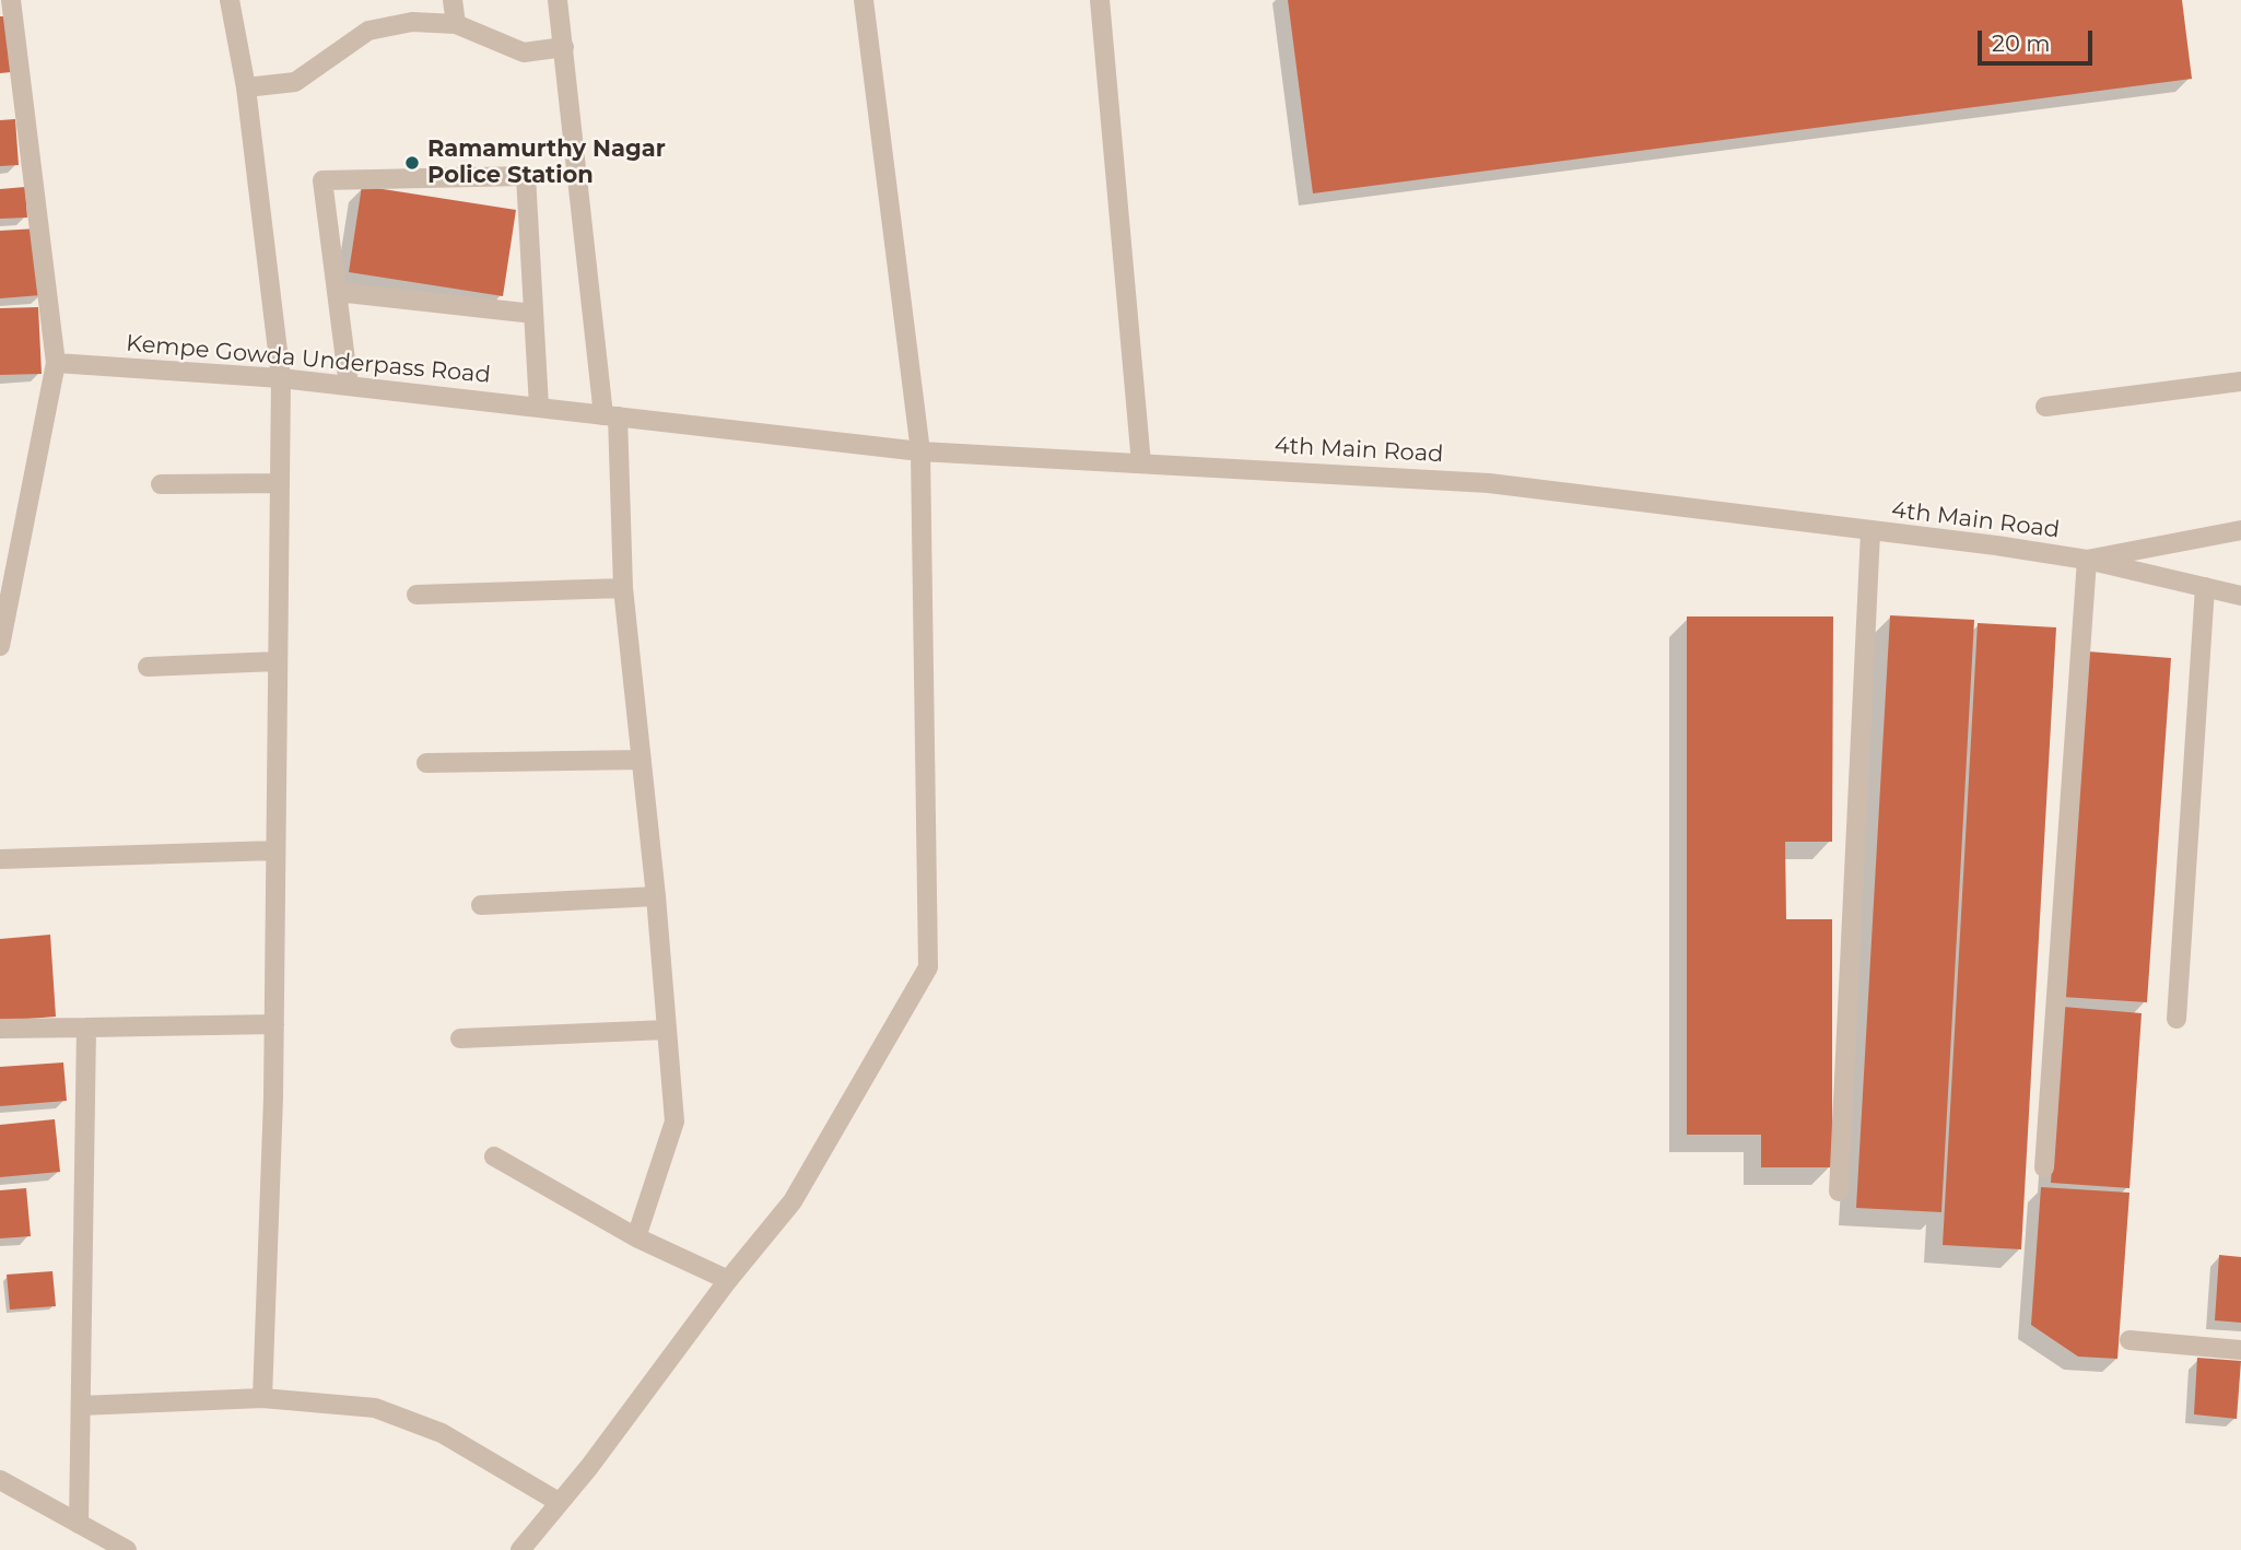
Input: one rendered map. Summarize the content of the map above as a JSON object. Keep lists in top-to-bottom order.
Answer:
{
  "streets": {
    "street": ["Kempe Gowda Underpass Road", "4th Main Road"]
  },
  "crossings": [
    ["Kempe Gowda Underpass Road", "4th Main Road"]
  ],
  "places": ["Ramamurthy Nagar Police Station"],
  "scale_bar": "20 m"
}
